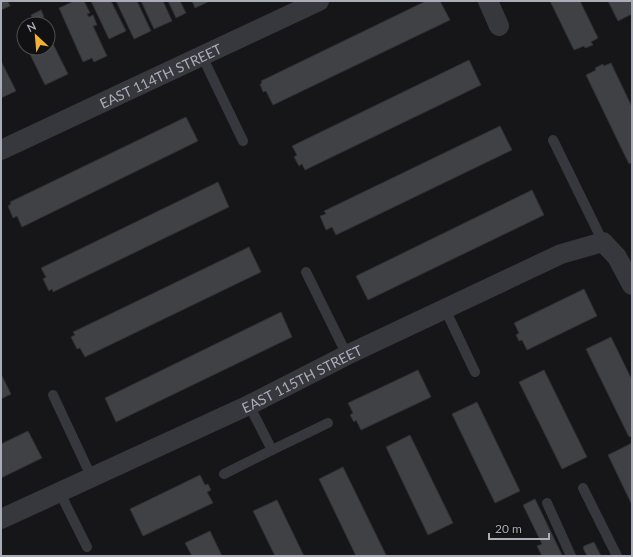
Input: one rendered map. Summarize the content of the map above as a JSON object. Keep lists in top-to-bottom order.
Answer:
{
  "streets": {
    "street": ["EAST 114TH STREET", "EAST 115TH STREET"]
  },
  "scale_bar": "20 m",
  "north": "top left"
}
